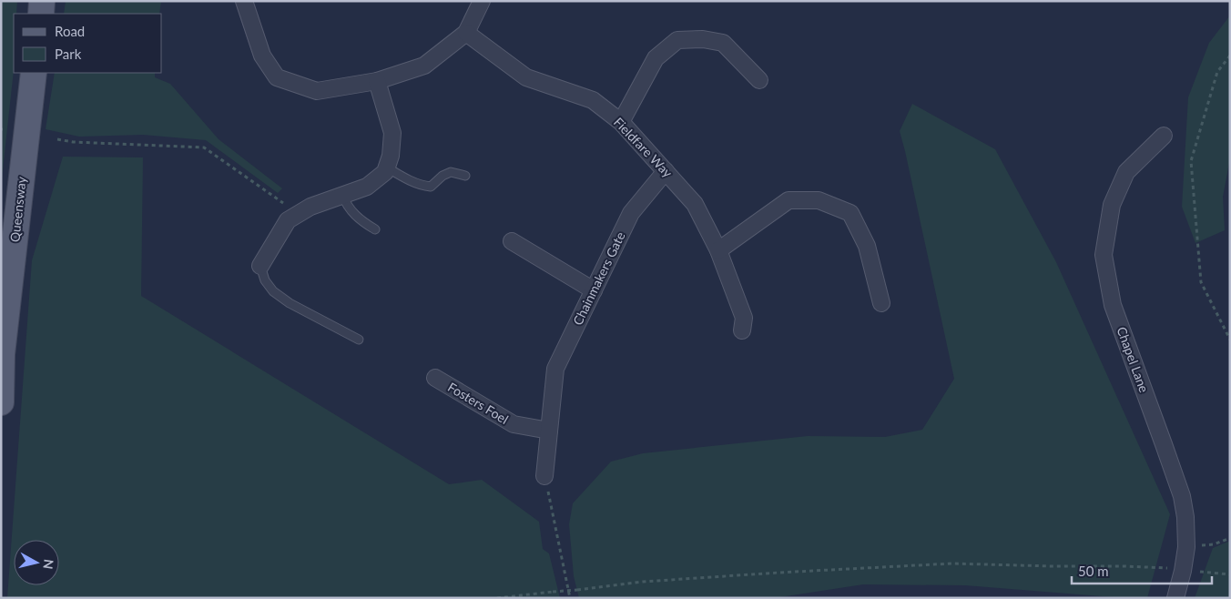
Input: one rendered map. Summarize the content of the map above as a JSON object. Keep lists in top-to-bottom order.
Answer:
{
  "streets": {
    "main road": ["Queensway"],
    "street": [
      "Fieldfare Way",
      "Chainmakers Gate",
      "Chapel Lane",
      "Fosters Foel"
    ]
  },
  "crossings": [
    ["Fieldfare Way", "Chainmakers Gate"],
    ["Chainmakers Gate", "Fosters Foel"]
  ],
  "legend": ["Road", "Park"],
  "scale_bar": "50 m",
  "north": "right"
}
